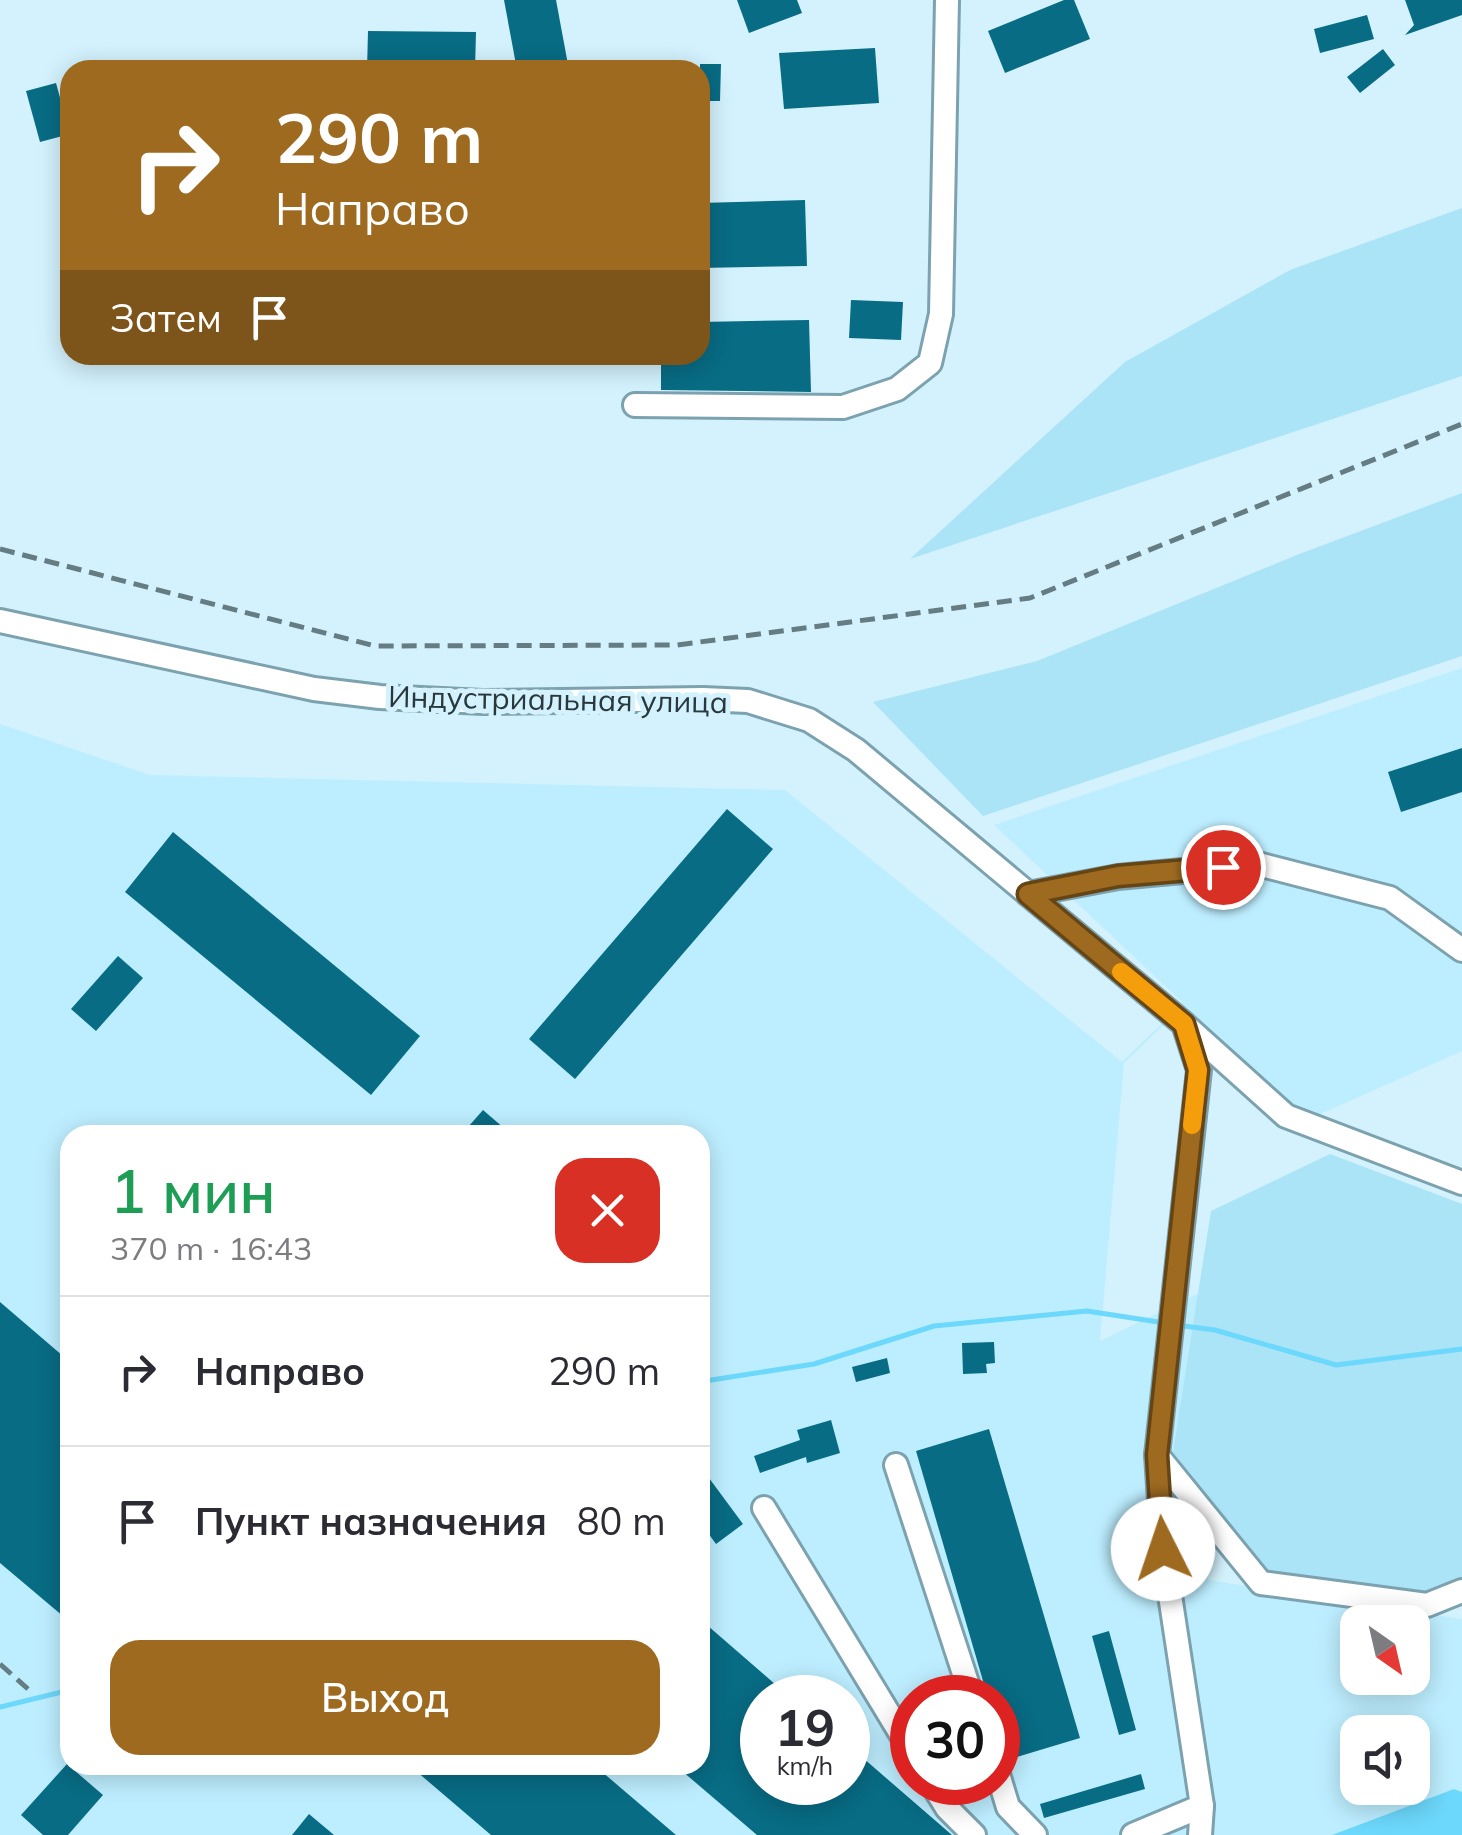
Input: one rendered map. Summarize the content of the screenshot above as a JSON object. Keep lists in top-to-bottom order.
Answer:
{
  "streets": {
    "street": ["Индустриальная улица"]
  },
  "north": "bottom right",
  "page": {
    "turn": ["290 m", "Направо"],
    "then": "Затем",
    "heading": ["1 мин", "370 m · 16:43"],
    "list": [
      {
        "name": "Направо",
        "value": "290 m"
      },
      {
        "name": "Пункт назначения",
        "value": "80 m"
      }
    ],
    "buttons": "Выход",
    "speed": "19 km/h",
    "limit": "30"
  }
}
